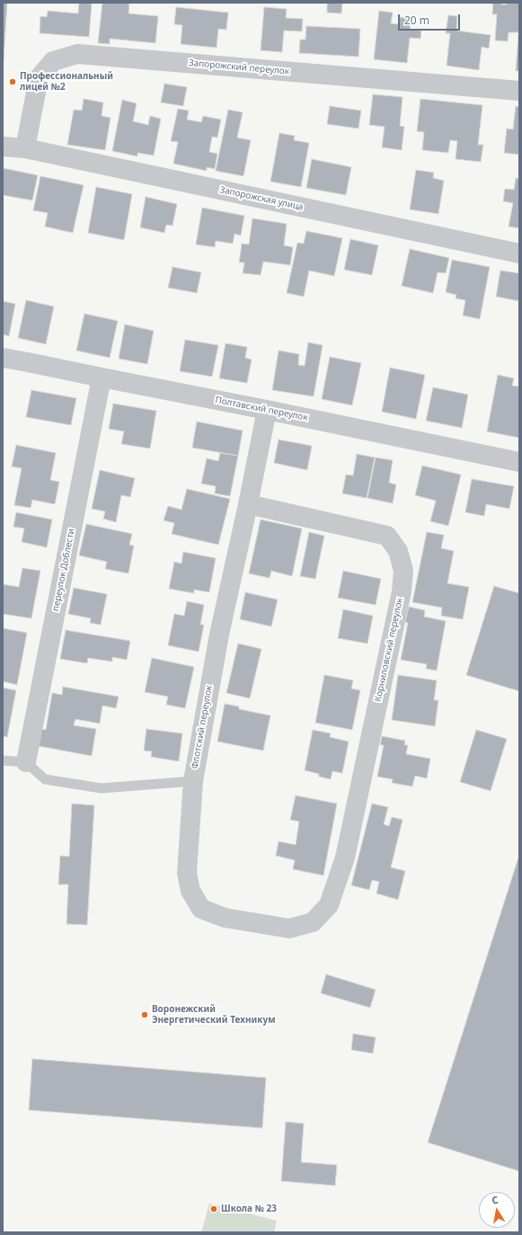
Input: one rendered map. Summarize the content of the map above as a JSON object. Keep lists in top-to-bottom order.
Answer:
{
  "streets": {
    "street": [
      "Запорожский переулок",
      "Запорожская улица",
      "Полтавский переулок",
      "переулок Доблести",
      "Корниловский переулок",
      "Флотский переулок"
    ]
  },
  "crossings": [
    ["Запорожский переулок", "Запорожская улица"],
    ["Полтавский переулок", "переулок Доблести"],
    ["Полтавский переулок", "Флотский переулок"],
    ["Корниловский переулок", "Флотский переулок"]
  ],
  "places": ["Профессиональный лицей №2", "Воронежский Энергетический Техникум", "Школа № 23"],
  "scale_bar": "20 m",
  "north": "top"
}
